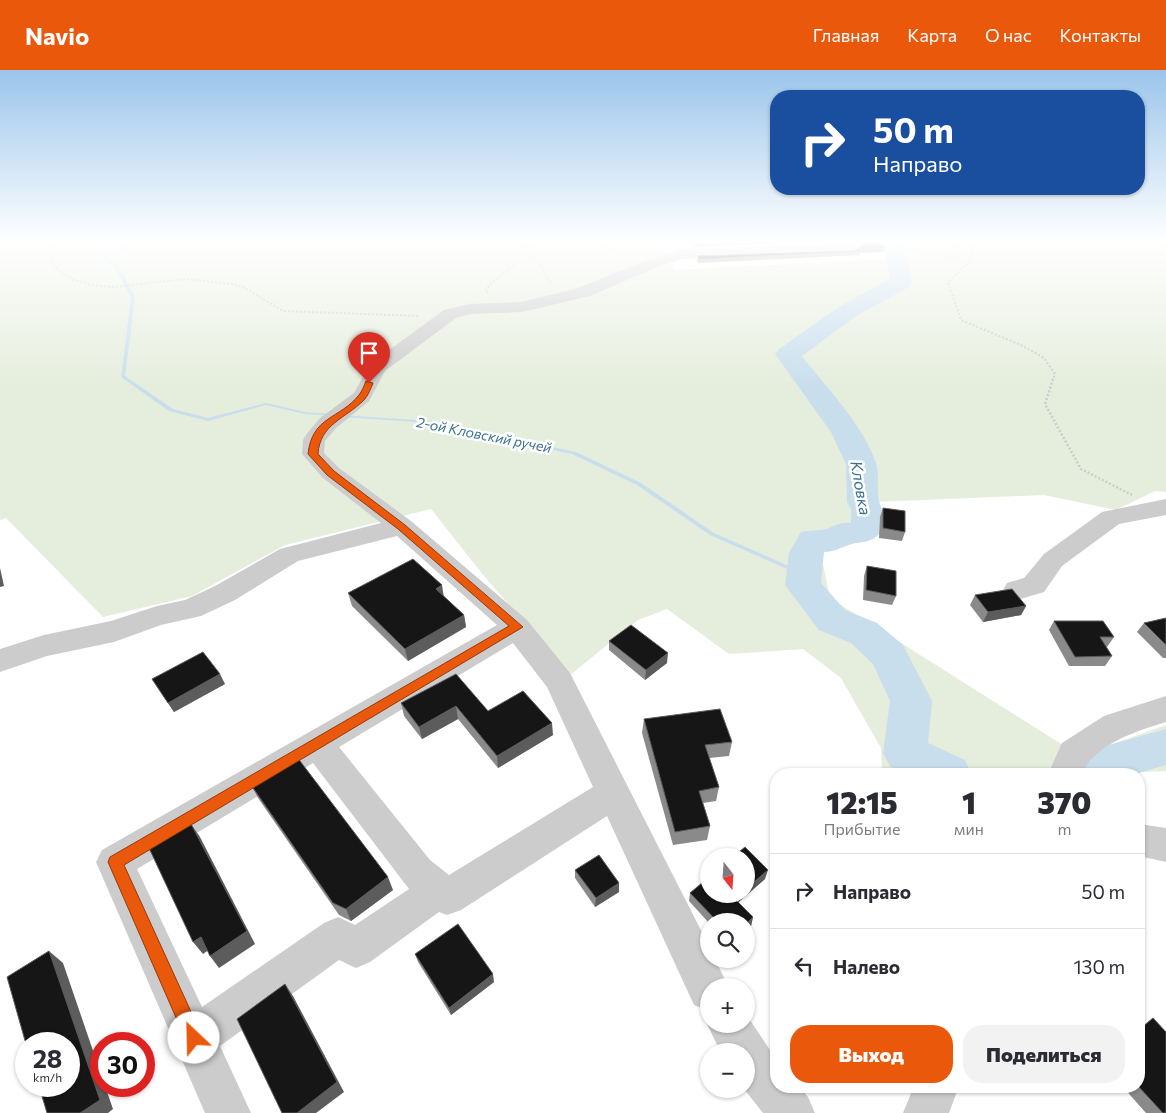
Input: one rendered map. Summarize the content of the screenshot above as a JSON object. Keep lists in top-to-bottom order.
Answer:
{
  "water": ["2-ой Кловский ручей", "Кловка"],
  "north": "bottom",
  "page": {
    "header": "Navio",
    "nav": [
      "Главная",
      "Карта",
      "О нас",
      "Контакты"
    ],
    "turn": ["50 m", "Направо"],
    "eta": [
      "12:15",
      "Прибытие",
      "1",
      "мин",
      "370",
      "m"
    ],
    "map_buttons": ["+", "−"],
    "list": [
      {
        "name": "Направо",
        "value": "50 m"
      },
      {
        "name": "Налево",
        "value": "130 m"
      }
    ],
    "buttons": ["Выход", "Поделиться"],
    "speed": "28 km/h",
    "limit": "30"
  }
}
